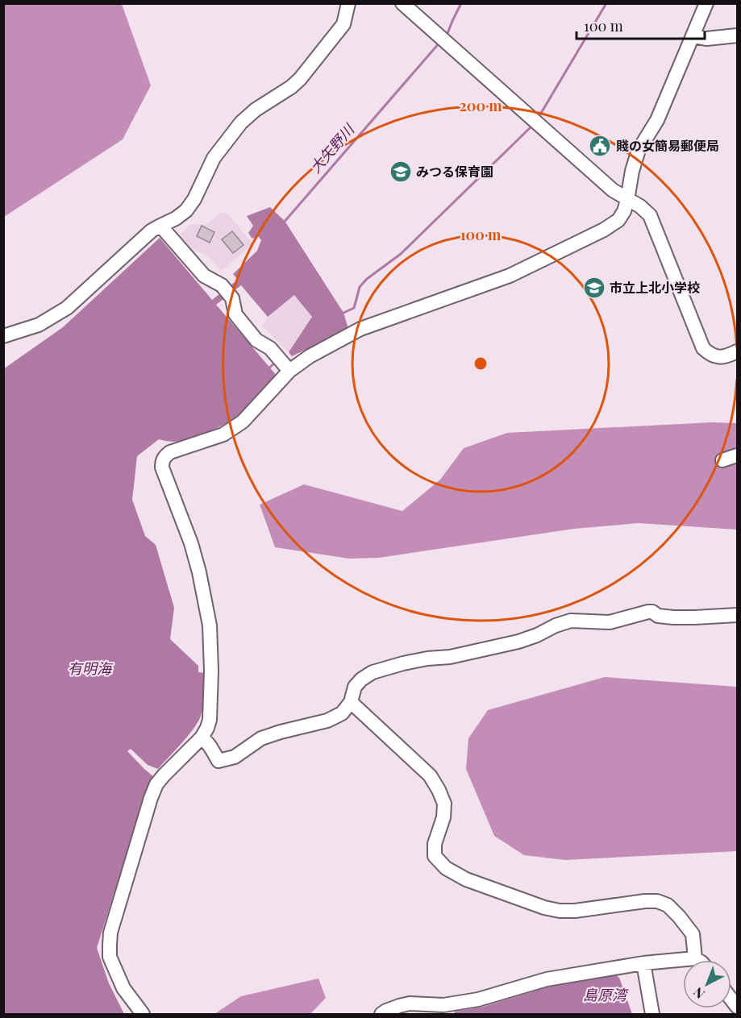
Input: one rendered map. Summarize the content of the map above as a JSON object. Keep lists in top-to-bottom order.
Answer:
{
  "water": ["大矢野川", "有明海", "島原湾"],
  "places": {
    "public building": ["賤の女簡易郵便局"],
    "school or university": ["みつる保育園", "市立上北小学校"]
  },
  "scale_bar": "100 m",
  "north": "bottom left",
  "rings": ["200 m", "100 m"]
}
